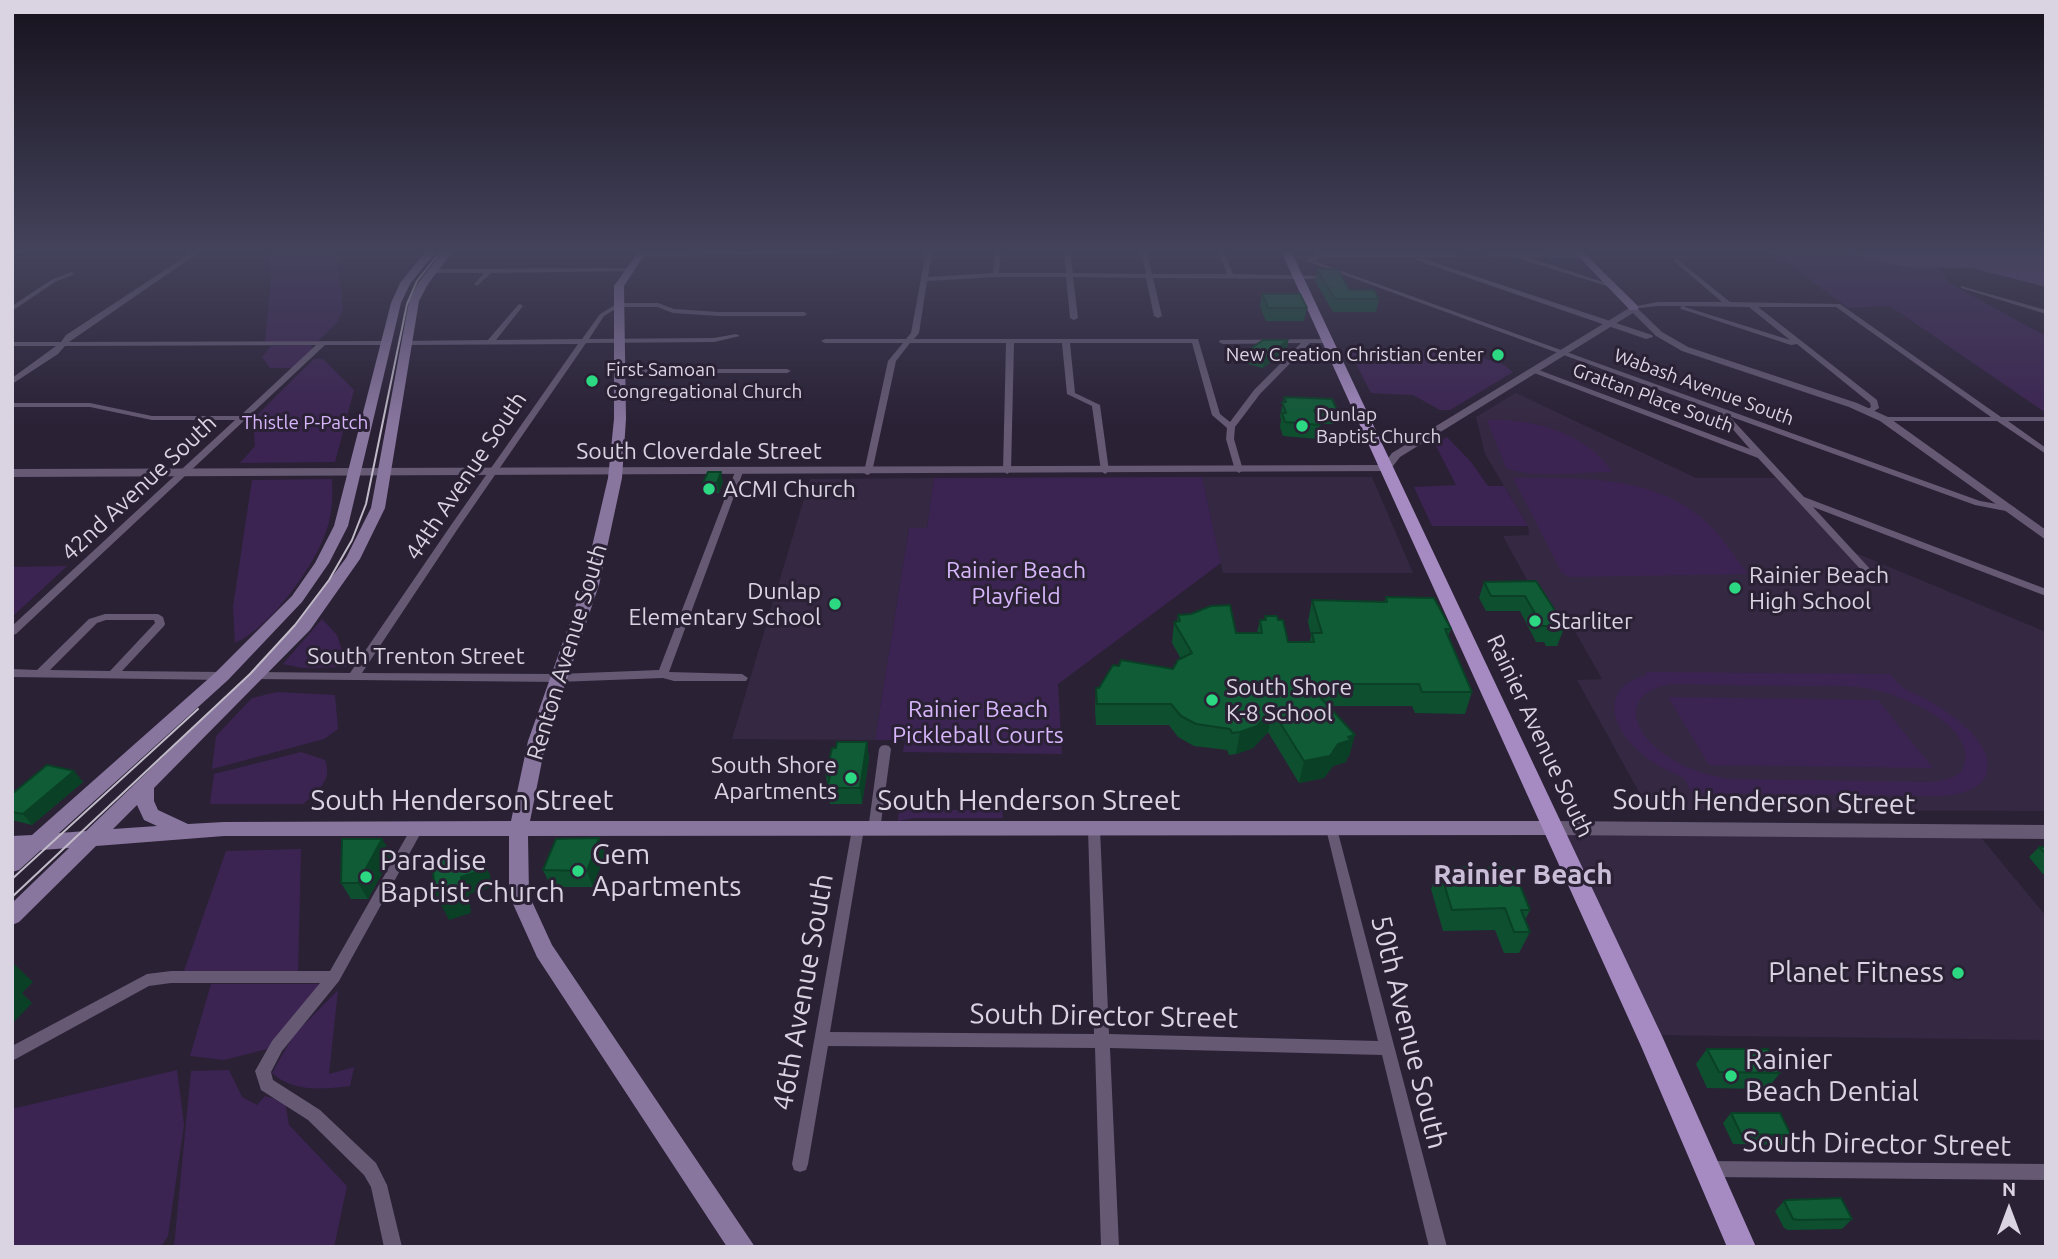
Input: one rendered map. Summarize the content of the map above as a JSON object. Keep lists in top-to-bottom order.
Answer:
{
  "streets": {
    "main road": ["Renton Avenue South", "Rainier Avenue South", "South Henderson Street"],
    "street": [
      "Wabash Avenue South",
      "Grattan Place South",
      "South Cloverdale Street",
      "44th Avenue South",
      "42nd Avenue South",
      "South Trenton Street",
      "46th Avenue South",
      "South Director Street",
      "50th Avenue South"
    ]
  },
  "crossings": [
    ["South Cloverdale Street", "44th Avenue South"],
    ["South Cloverdale Street", "42nd Avenue South"],
    ["South Cloverdale Street", "Renton Avenue South"],
    ["South Cloverdale Street", "Rainier Avenue South"],
    ["44th Avenue South", "South Trenton Street"],
    ["Renton Avenue South", "South Trenton Street"],
    ["Renton Avenue South", "South Henderson Street"],
    ["Rainier Avenue South", "South Henderson Street"],
    ["Rainier Avenue South", "South Director Street"],
    ["South Henderson Street", "46th Avenue South"],
    ["South Henderson Street", "50th Avenue South"],
    ["46th Avenue South", "South Director Street"],
    ["South Director Street", "50th Avenue South"]
  ],
  "districts": ["Rainier Beach"],
  "parks": ["Thistle P-Patch", "Rainier Beach Playfield", "Rainier Beach Pickleball Courts"],
  "places": [
    "New Creation Christian Center",
    "First Samoan Congregational Church",
    "Dunlap Baptist Church",
    "ACMI Church",
    "Rainier Beach High School",
    "Dunlap Elementary School",
    "Starliter",
    "South Shore K-8 School",
    "South Shore Apartments",
    "Gem Apartments",
    "Paradise Baptist Church",
    "Planet Fitness",
    "Rainier Beach Dential"
  ],
  "north": "top"
}
